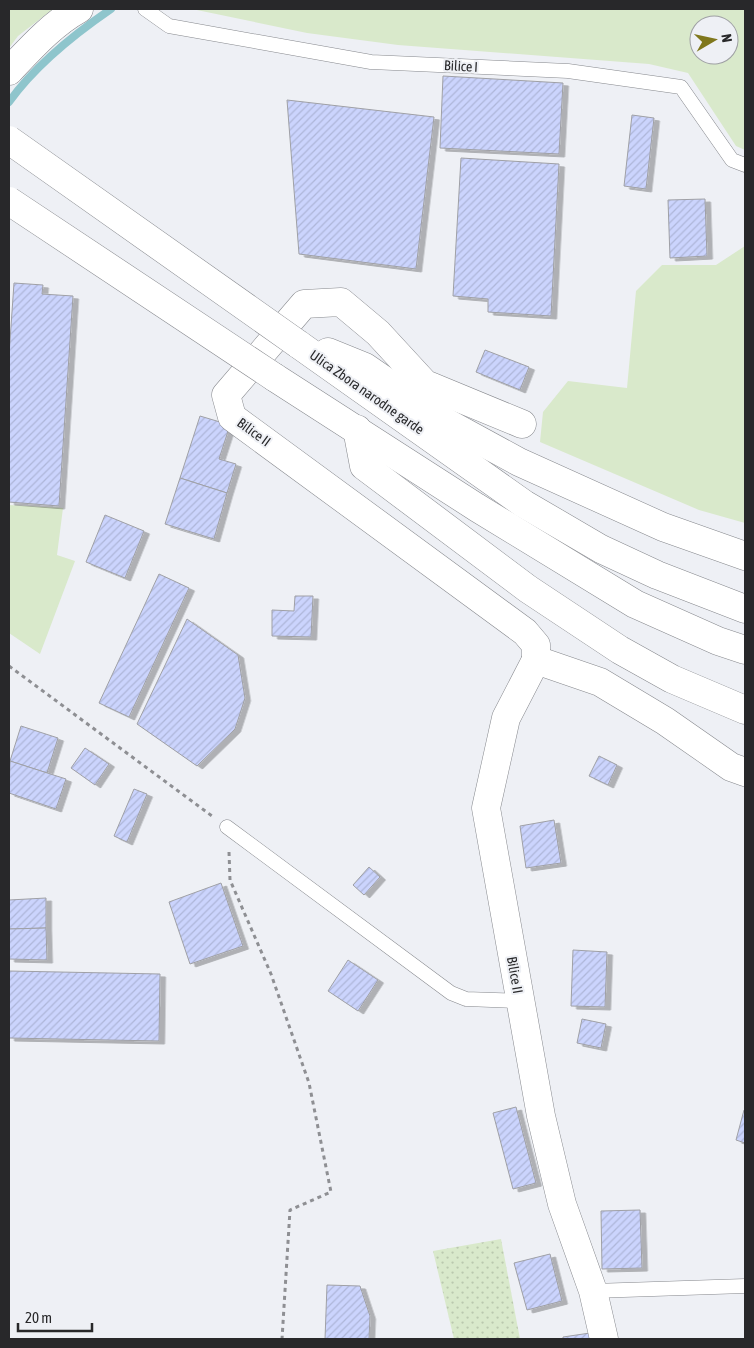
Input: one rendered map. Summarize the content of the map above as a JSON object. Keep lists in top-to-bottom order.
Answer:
{
  "streets": {
    "main road": ["Ulica Zbora narodne garde", "Bilice II"],
    "lane": ["Bilice I"]
  },
  "scale_bar": "20 m",
  "north": "right"
}
